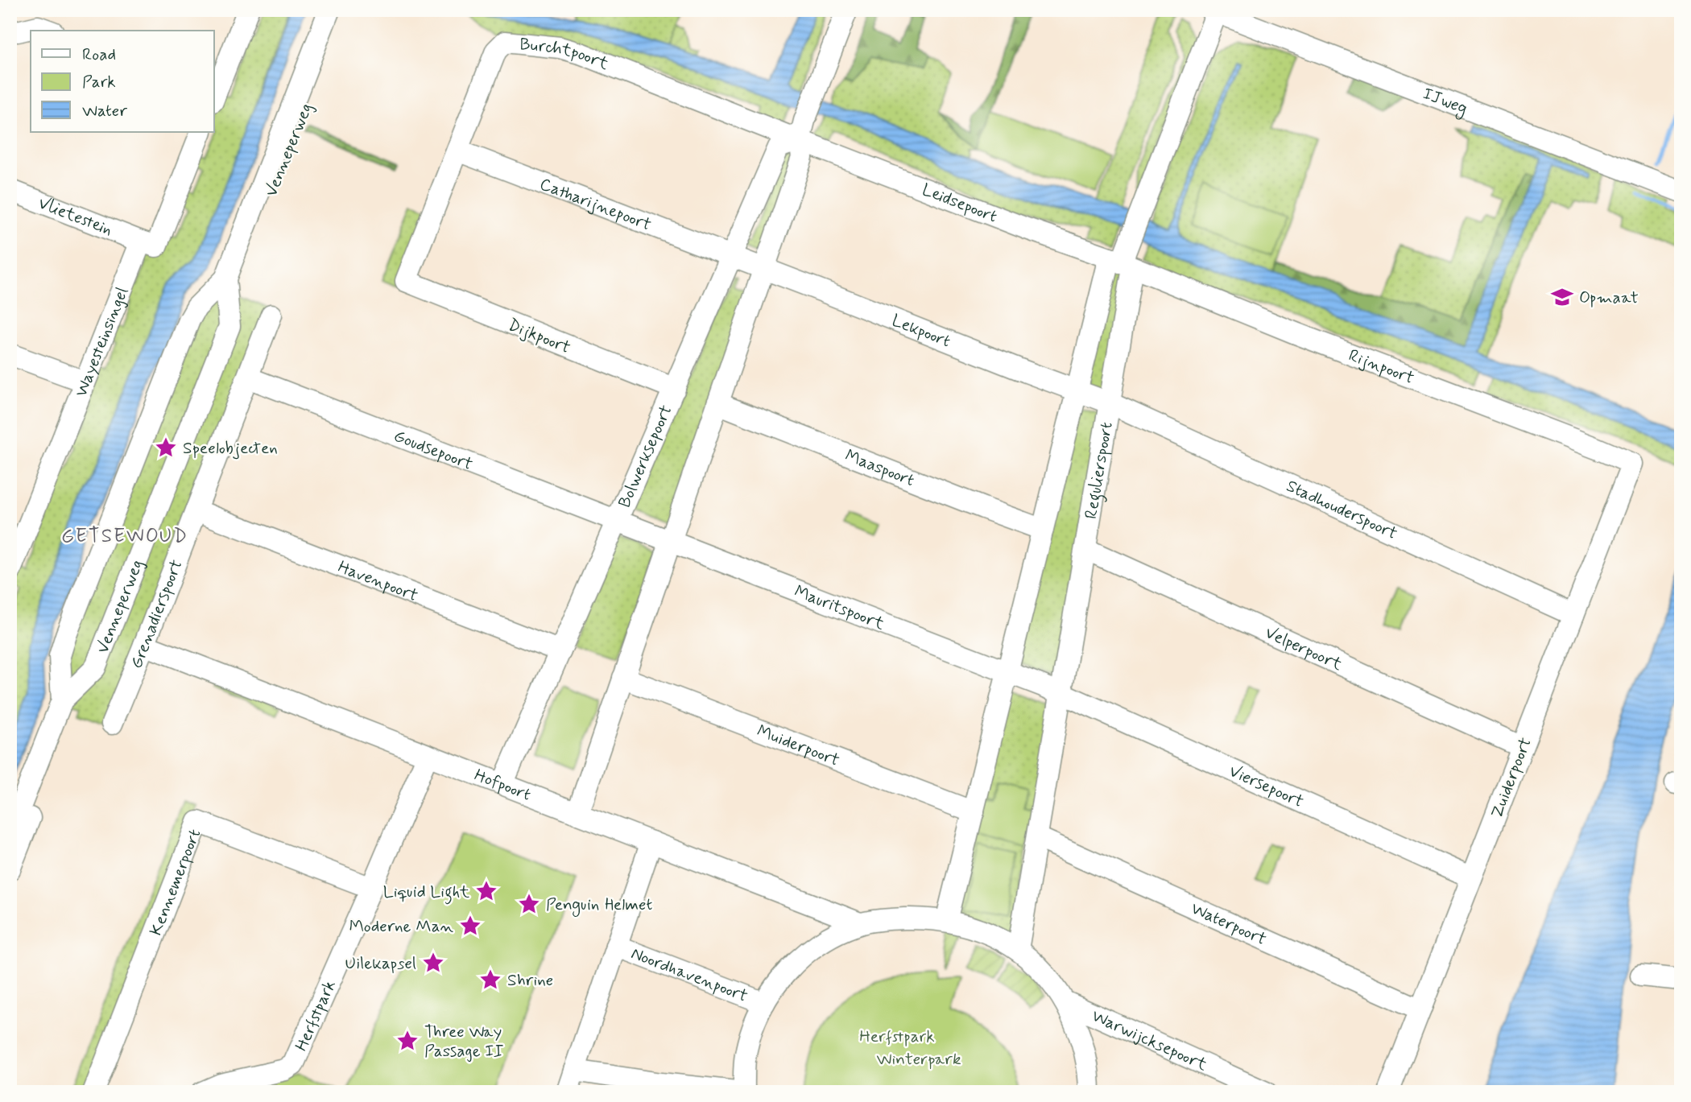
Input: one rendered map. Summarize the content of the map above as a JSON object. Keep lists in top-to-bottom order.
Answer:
{
  "streets": {
    "street": [
      "Burchtpoort",
      "IJweg",
      "Venneperweg",
      "Leidsepoort",
      "Catharijnepoort",
      "Vlietestein",
      "Lekpoort",
      "Dijkpoort",
      "Wayesteinsingel",
      "Rijnpoort",
      "Goudsepoort",
      "Bolwerksepoort",
      "Maaspoort",
      "Regulierspoort",
      "Stadhouderspoort",
      "Havenpoort",
      "Mauritspoort",
      "Grenadierspoort",
      "Velperpoort",
      "Muiderpoort",
      "Zuiderpoort",
      "Hofpoort",
      "Viersepoort",
      "Kennemerpoort",
      "Waterpoort",
      "Noordhavenpoort",
      "Herfstpark",
      "Warwijcksepoort"
    ]
  },
  "crossings": [
    ["Burchtpoort", "Leidsepoort"],
    ["Burchtpoort", "Catharijnepoort"],
    ["Burchtpoort", "Dijkpoort"],
    ["Burchtpoort", "Bolwerksepoort"],
    ["IJweg", "Regulierspoort"],
    ["Leidsepoort", "Rijnpoort"],
    ["Leidsepoort", "Bolwerksepoort"],
    ["Leidsepoort", "Regulierspoort"],
    ["Catharijnepoort", "Lekpoort"],
    ["Catharijnepoort", "Bolwerksepoort"],
    ["Vlietestein", "Wayesteinsingel"],
    ["Lekpoort", "Regulierspoort"],
    ["Lekpoort", "Stadhouderspoort"],
    ["Dijkpoort", "Bolwerksepoort"],
    ["Rijnpoort", "Regulierspoort"],
    ["Rijnpoort", "Zuiderpoort"],
    ["Goudsepoort", "Bolwerksepoort"],
    ["Goudsepoort", "Mauritspoort"],
    ["Goudsepoort", "Grenadierspoort"],
    ["Bolwerksepoort", "Havenpoort"],
    ["Bolwerksepoort", "Hofpoort"],
    ["Maaspoort", "Regulierspoort"],
    ["Regulierspoort", "Stadhouderspoort"],
    ["Regulierspoort", "Mauritspoort"],
    ["Regulierspoort", "Velperpoort"],
    ["Regulierspoort", "Muiderpoort"],
    ["Regulierspoort", "Viersepoort"],
    ["Regulierspoort", "Waterpoort"],
    ["Stadhouderspoort", "Zuiderpoort"],
    ["Havenpoort", "Grenadierspoort"],
    ["Mauritspoort", "Viersepoort"],
    ["Grenadierspoort", "Hofpoort"],
    ["Velperpoort", "Zuiderpoort"],
    ["Zuiderpoort", "Viersepoort"],
    ["Zuiderpoort", "Waterpoort"],
    ["Hofpoort", "Noordhavenpoort"],
    ["Hofpoort", "Herfstpark"],
    ["Kennemerpoort", "Herfstpark"]
  ],
  "districts": ["GETSEWOUD"],
  "parks": ["Herfstpark", "Winterpark"],
  "places": {
    "school or university": ["Opmaat"],
    "place": [
      "Speelobjecten",
      "Liquid Light",
      "Penguin Helmet",
      "Moderne Man",
      "Uilekapsel",
      "Shrine",
      "Three Way Passage II"
    ]
  },
  "legend": ["Road", "Park", "Water"]
}
